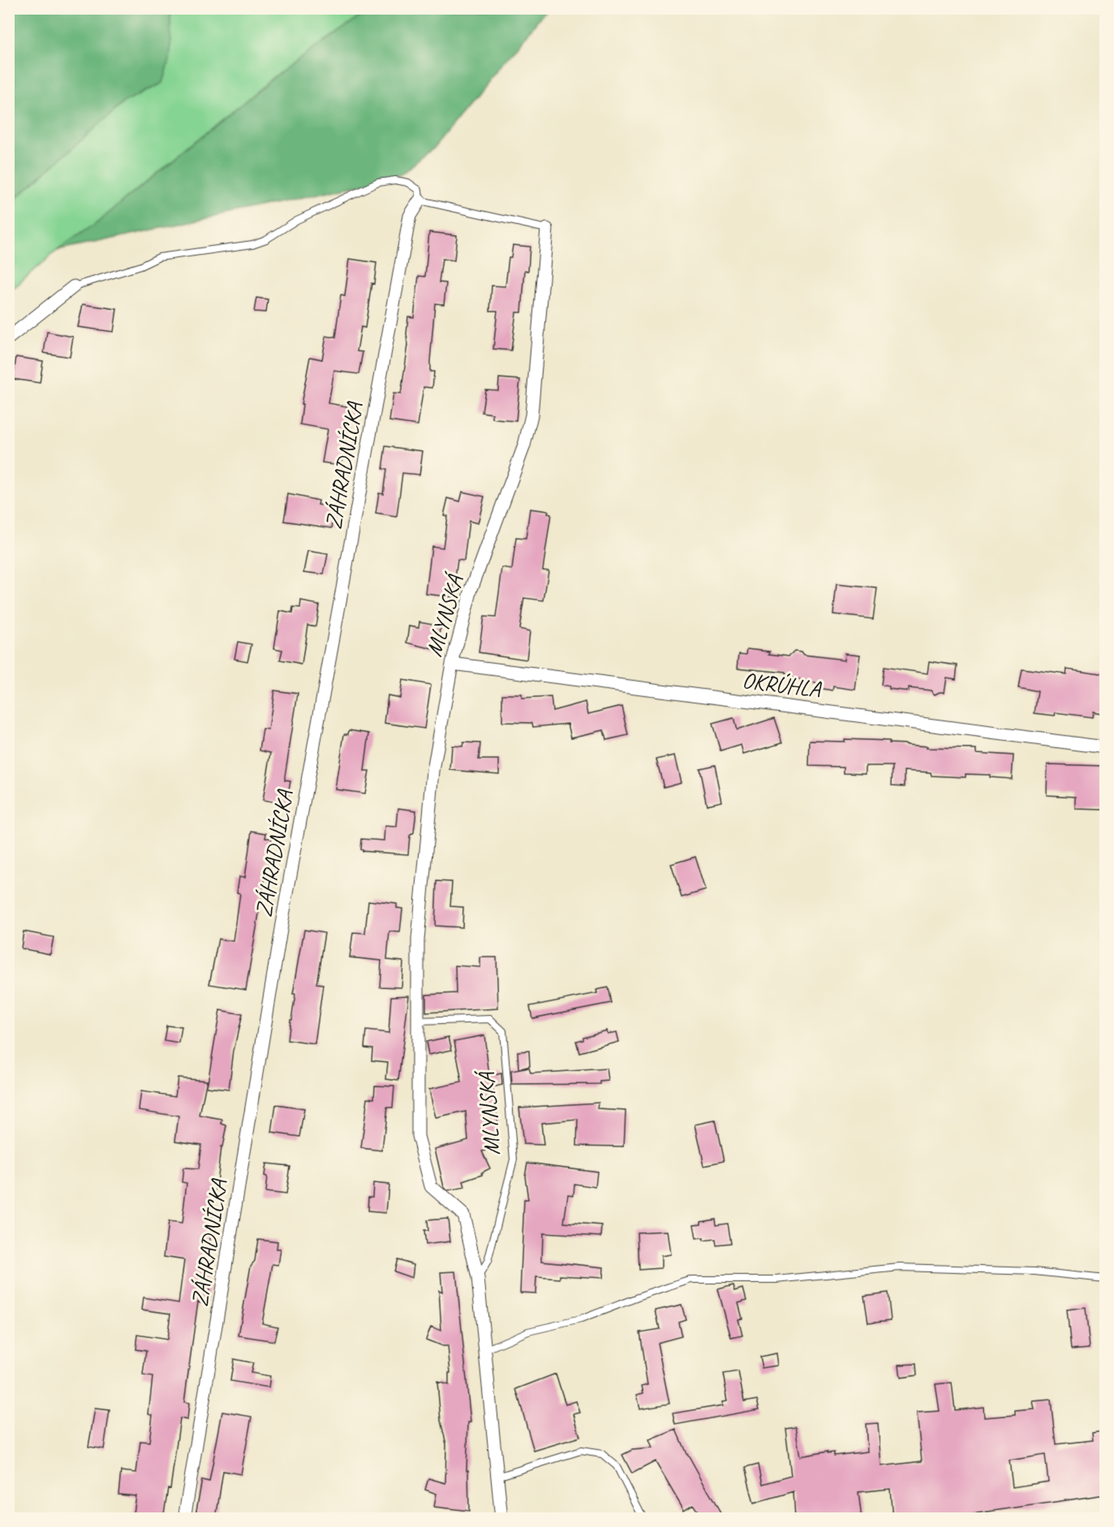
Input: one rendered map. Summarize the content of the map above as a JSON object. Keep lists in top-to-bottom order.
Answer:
{
  "streets": {
    "street": ["ZÁHRADNÍCKA", "MLYNSKÁ", "OKRÚHLA"]
  },
  "crossings": [
    ["MLYNSKÁ", "OKRÚHLA"]
  ]
}
